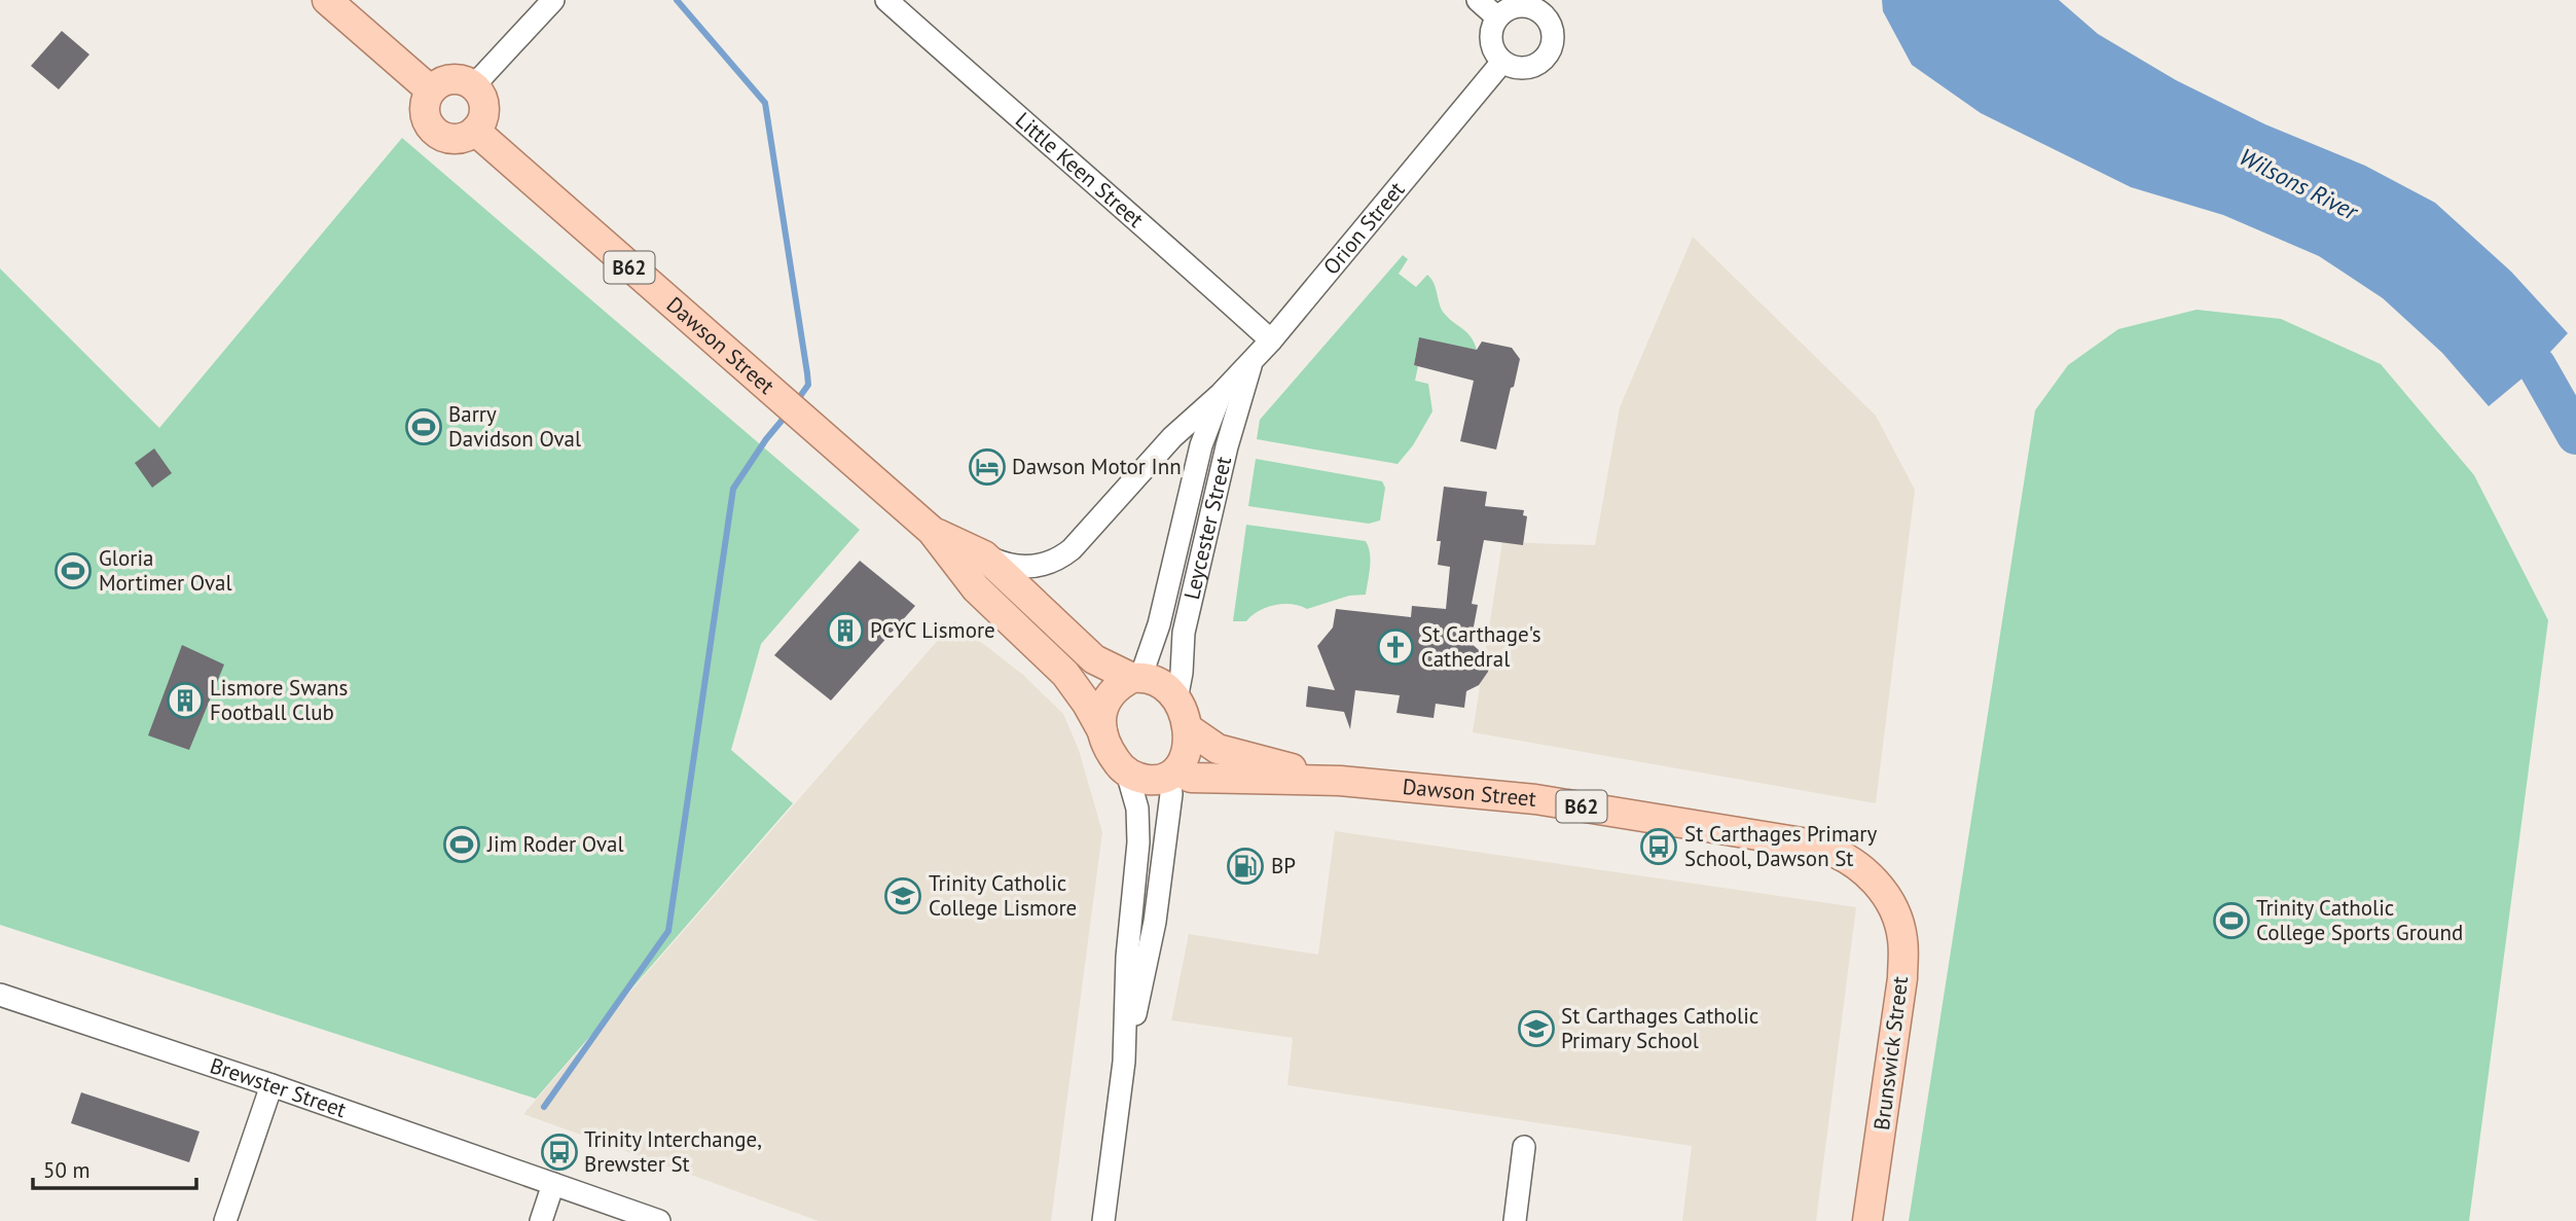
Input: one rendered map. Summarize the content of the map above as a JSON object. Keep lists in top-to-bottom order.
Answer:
{
  "streets": {
    "main road": ["B62", "Dawson Street", "Brunswick Street"],
    "street": [
      "Little Keen Street",
      "Orion Street",
      "Leycester Street",
      "Brewster Street"
    ]
  },
  "crossings": [
    ["Little Keen Street", "Orion Street"],
    ["Orion Street", "B62"],
    ["Orion Street", "Dawson Street"],
    ["Orion Street", "Leycester Street"],
    ["B62", "Dawson Street"],
    ["B62", "Leycester Street"],
    ["Dawson Street", "Leycester Street"],
    ["Dawson Street", "Brunswick Street"]
  ],
  "water": ["Wilsons River"],
  "places": {
    "sports": [
      "Barry Davidson Oval",
      "Gloria Mortimer Oval",
      "Jim Roder Oval",
      "Trinity Catholic College Sports Ground"
    ],
    "hotel": ["Dawson Motor Inn"],
    "building": ["PCYC Lismore", "Lismore Swans Football Club"],
    "church": ["St Carthage's Cathedral"],
    "bus stop": ["St Carthages Primary School, Dawson St", "Trinity Interchange, Brewster St"],
    "fuel station": ["BP"],
    "school or university": ["Trinity Catholic College Lismore", "St Carthages Catholic Primary School"]
  },
  "scale_bar": "50 m"
}
